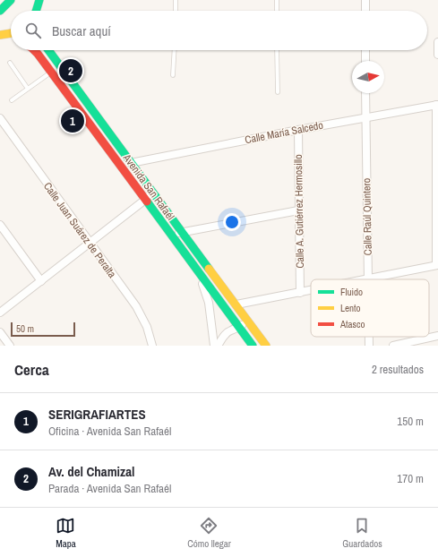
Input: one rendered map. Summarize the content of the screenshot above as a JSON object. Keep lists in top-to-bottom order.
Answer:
{
  "streets": {
    "main road": ["Avenida San Rafaél"],
    "street": [
      "Calle María Salcedo",
      "Calle A. Gutiérrez Hermosillo",
      "Calle Raúl Quintero",
      "Calle Juan Suárez de Peralta"
    ]
  },
  "crossings": [
    ["Calle María Salcedo", "Avenida San Rafaél"],
    ["Calle María Salcedo", "Calle A. Gutiérrez Hermosillo"],
    ["Calle María Salcedo", "Calle Raúl Quintero"]
  ],
  "legend": ["Fluido", "Lento", "Atasco"],
  "scale_bar": "50 m",
  "north": "right",
  "page": {
    "search": "Buscar aquí",
    "pins": ["2", "1"],
    "scale": "50 m",
    "heading": ["Cerca", "2 resultados"],
    "list": [
      {
        "mark": "1",
        "name": "SERIGRAFIARTES",
        "note": "Oficina · Avenida San Rafaél",
        "value": "150 m"
      },
      {
        "mark": "2",
        "name": "Av. del Chamizal",
        "note": "Parada · Avenida San Rafaél",
        "value": "170 m"
      }
    ],
    "nav": ["Mapa", "Cómo llegar", "Guardados"]
  }
}
